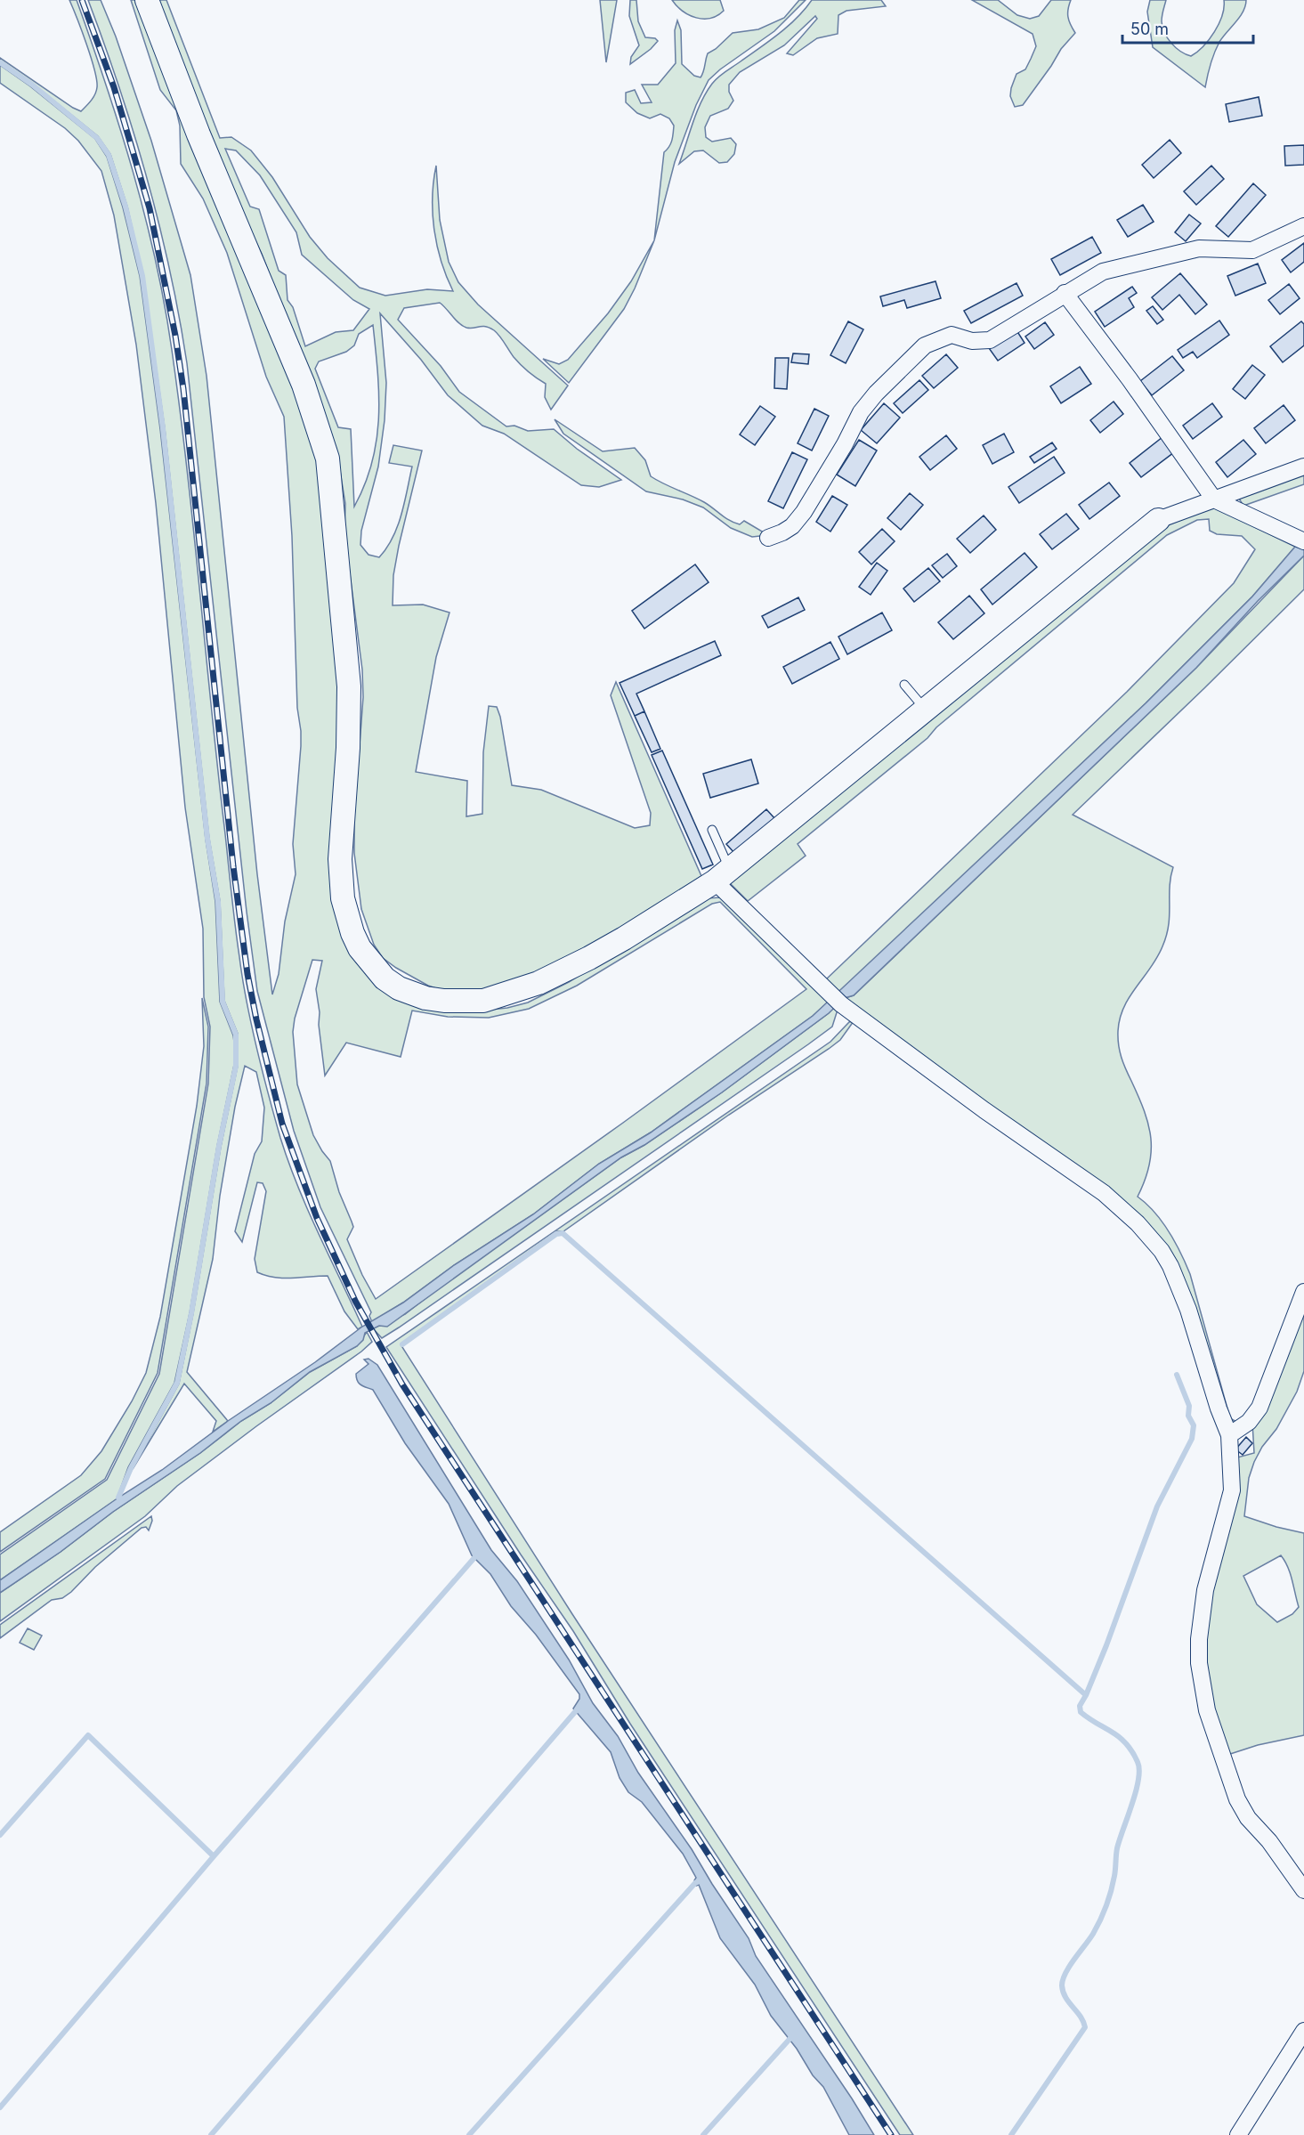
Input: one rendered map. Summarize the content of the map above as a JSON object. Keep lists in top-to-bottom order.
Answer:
{
  "scale_bar": "50 m"
}
